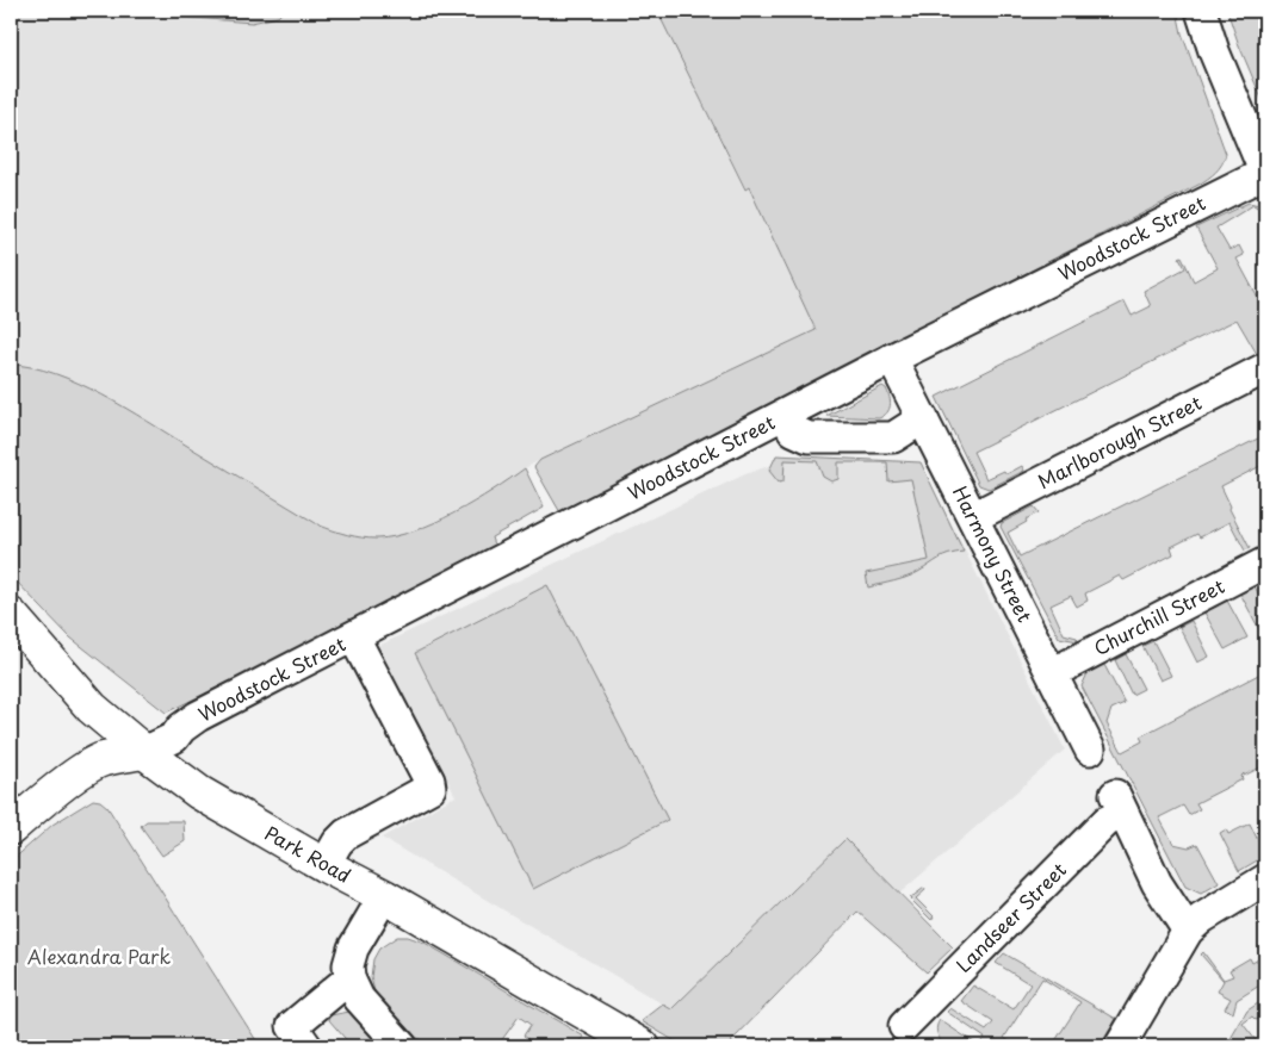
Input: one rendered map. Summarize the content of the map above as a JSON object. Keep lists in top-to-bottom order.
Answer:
{
  "streets": {
    "street": [
      "Woodstock Street",
      "Marlborough Street",
      "Harmony Street",
      "Churchill Street",
      "Park Road",
      "Landseer Street"
    ]
  },
  "crossings": [
    ["Woodstock Street", "Harmony Street"],
    ["Woodstock Street", "Park Road"],
    ["Marlborough Street", "Harmony Street"],
    ["Harmony Street", "Churchill Street"]
  ],
  "parks": ["Alexandra Park"]
}
